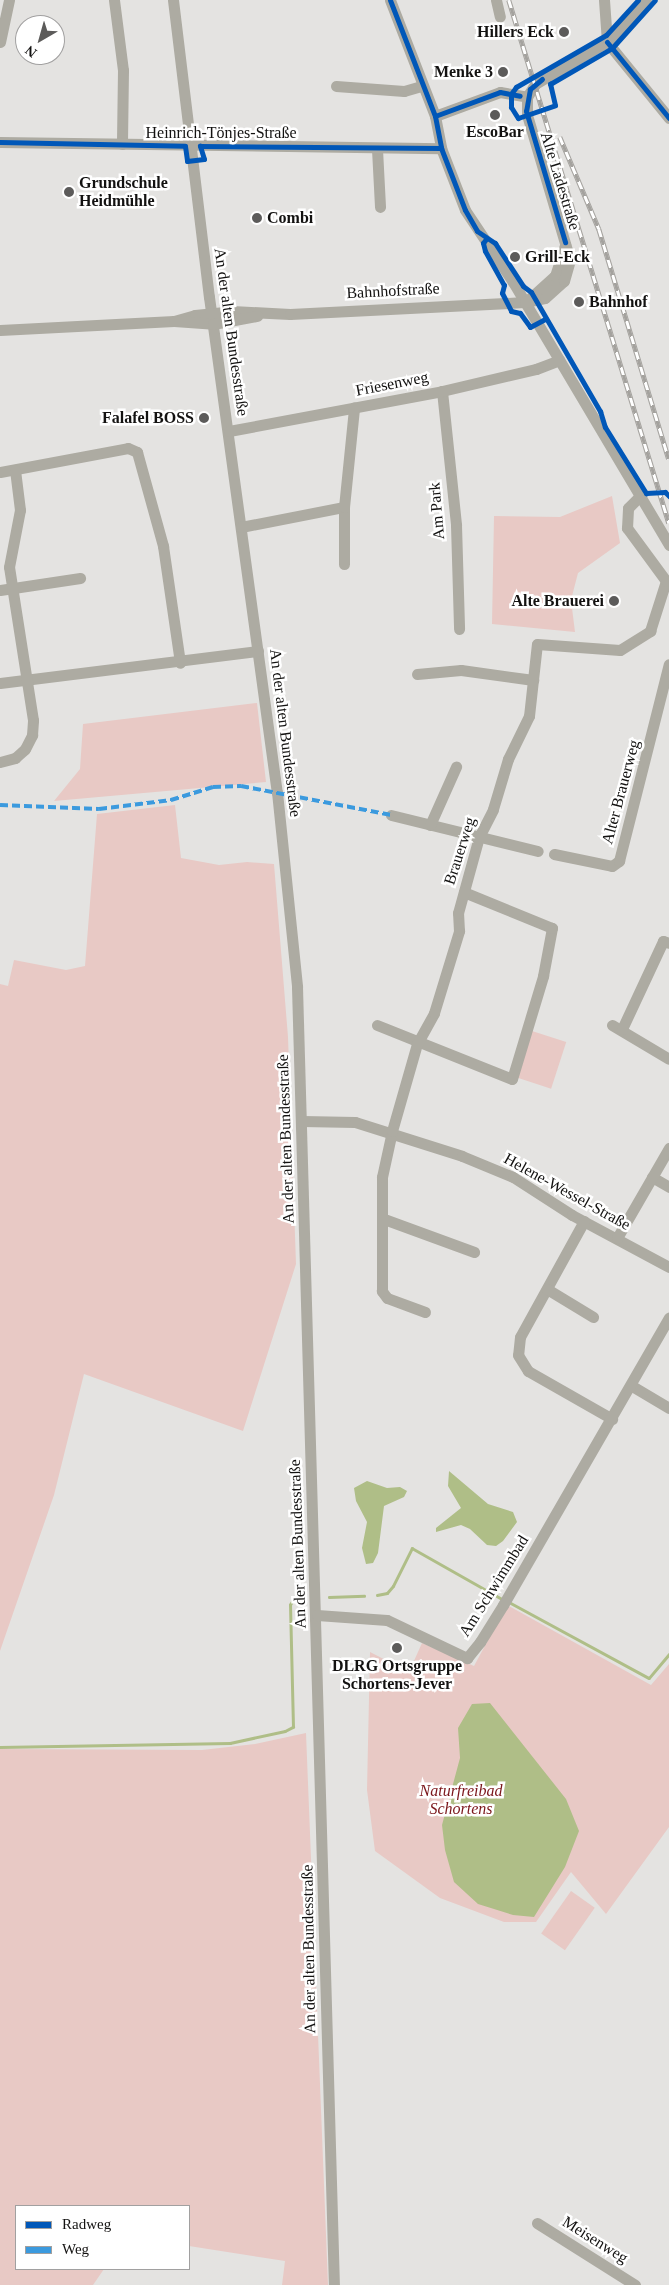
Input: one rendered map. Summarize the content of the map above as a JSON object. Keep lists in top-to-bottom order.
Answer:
{
  "streets": {
    "street": [
      "Heinrich-Tönjes-Straße",
      "Alte Ladestraße",
      "Bahnhofstraße",
      "An der alten Bundesstraße",
      "Friesenweg",
      "Am Park",
      "Alter Brauerweg",
      "Brauerweg",
      "Helene-Wessel-Straße",
      "Am Schwimmbad",
      "Meisenweg"
    ]
  },
  "crossings": [
    ["Heinrich-Tönjes-Straße", "An der alten Bundesstraße"],
    ["Alte Ladestraße", "Bahnhofstraße"],
    ["Bahnhofstraße", "An der alten Bundesstraße"],
    ["An der alten Bundesstraße", "Friesenweg"],
    ["An der alten Bundesstraße", "Helene-Wessel-Straße"],
    ["An der alten Bundesstraße", "Am Schwimmbad"],
    ["Friesenweg", "Am Park"],
    ["Brauerweg", "Helene-Wessel-Straße"]
  ],
  "parks": ["Naturfreibad Schortens"],
  "places": [
    "Hillers Eck",
    "Menke 3",
    "EscoBar",
    "Grundschule Heidmühle",
    "Combi",
    "Grill-Eck",
    "Bahnhof",
    "Falafel BOSS",
    "Alte Brauerei",
    "DLRG Ortsgruppe Schortens-Jever"
  ],
  "legend": ["Radweg", "Weg"],
  "north": "bottom left"
}
